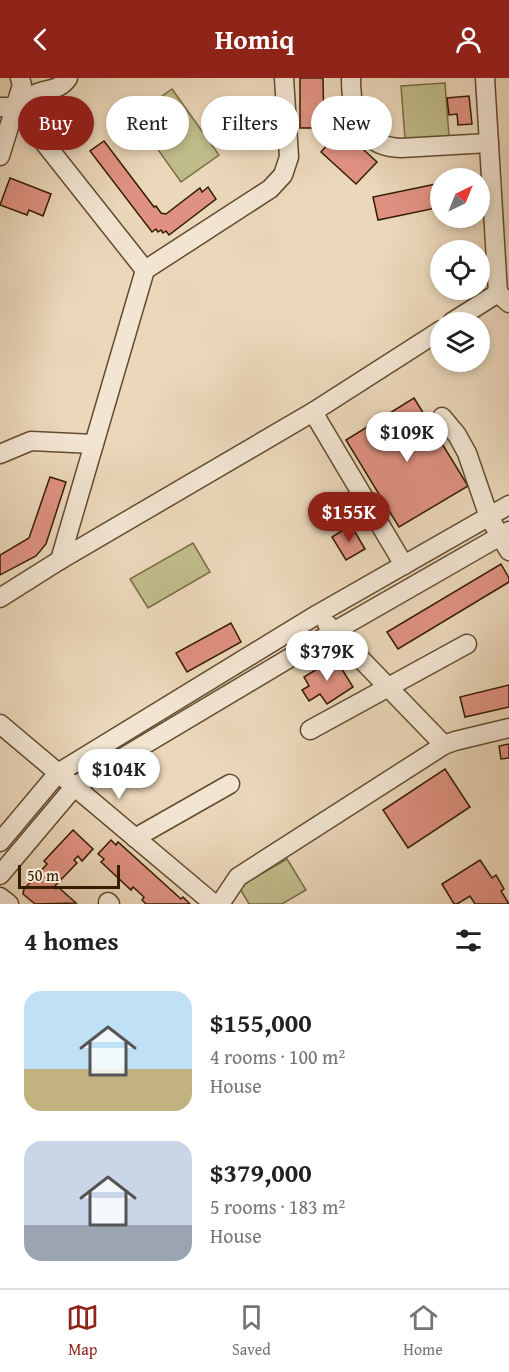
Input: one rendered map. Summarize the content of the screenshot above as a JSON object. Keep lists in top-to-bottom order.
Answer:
{
  "scale_bar": "50 m",
  "north": "top right",
  "page": {
    "header": "Homiq",
    "chip": [
      "Buy",
      "Rent",
      "Filters",
      "New"
    ],
    "price": [
      "$109K",
      "$155K",
      "$379K",
      "$104K"
    ],
    "scale": "50 m",
    "heading": "4 homes",
    "list": [
      {
        "name": "$155,000",
        "note": "4 rooms · 100 m² · House"
      },
      {
        "name": "$379,000",
        "note": "5 rooms · 183 m² · House"
      }
    ],
    "tabs": ["Map", "Saved", "Home"]
  }
}
